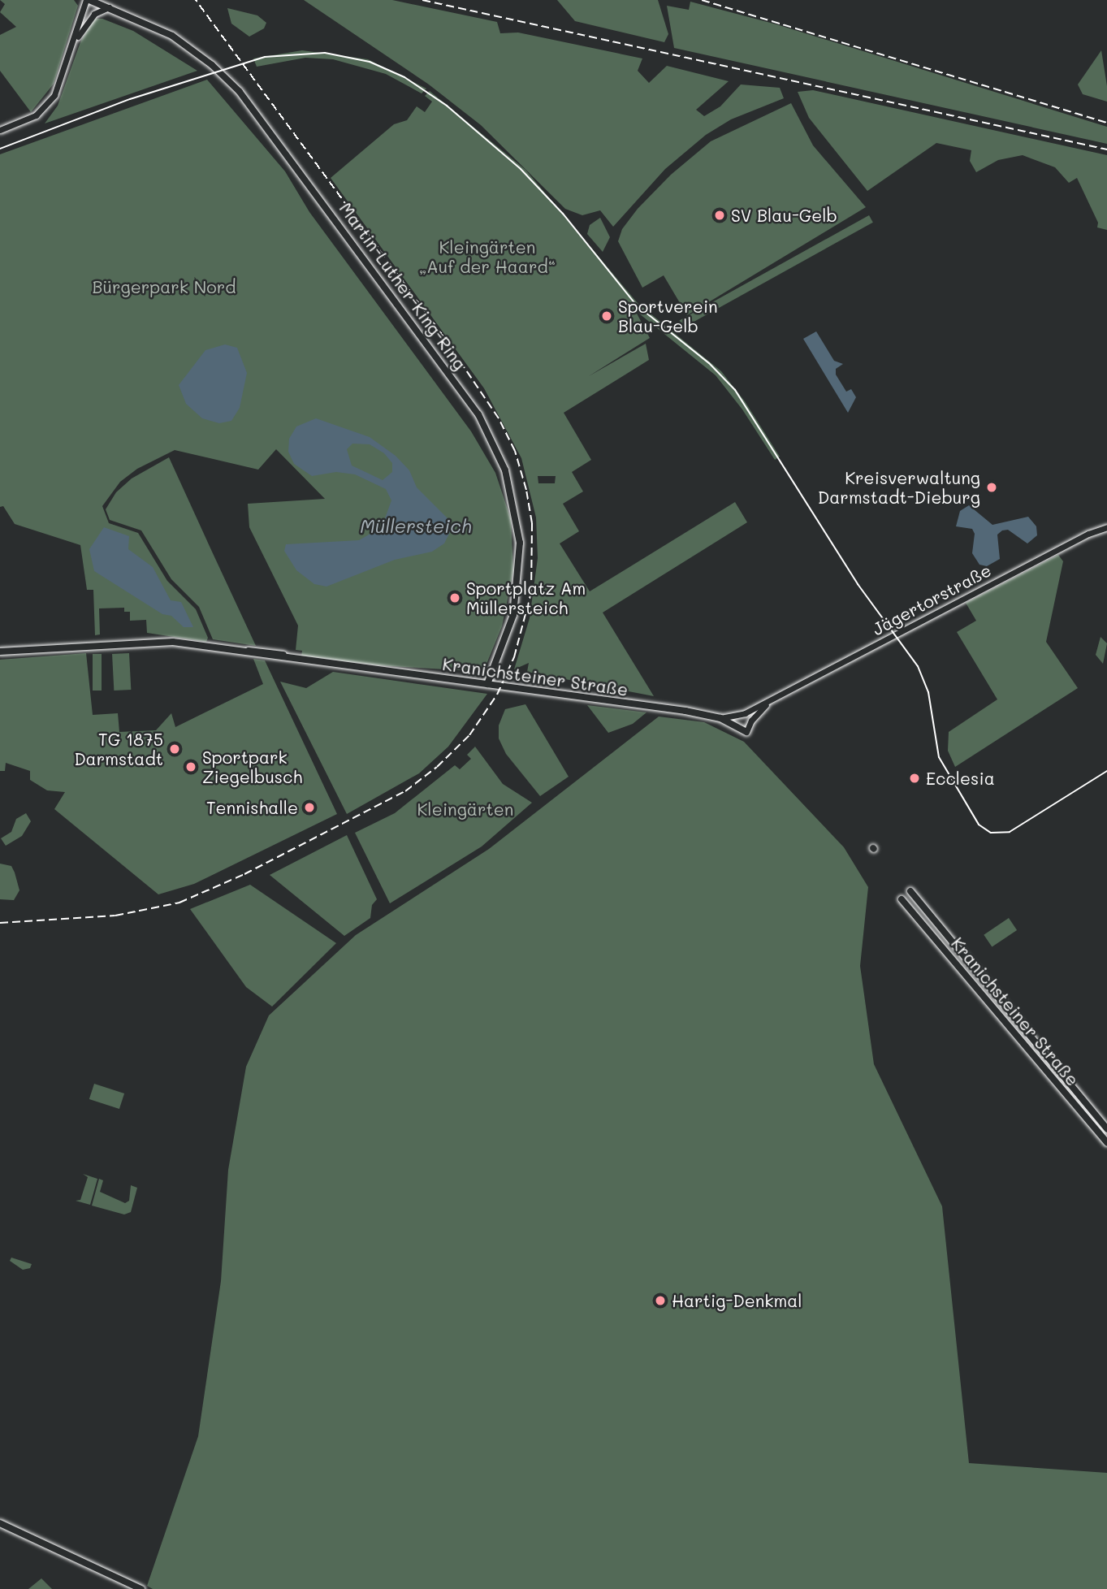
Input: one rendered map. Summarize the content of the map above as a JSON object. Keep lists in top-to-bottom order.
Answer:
{
  "streets": {
    "main road": ["Martin-Luther-King-Ring", "Kranichsteiner Straße"],
    "street": ["Jägertorstraße"]
  },
  "crossings": [
    ["Martin-Luther-King-Ring", "Kranichsteiner Straße"],
    ["Jägertorstraße", "Kranichsteiner Straße"]
  ],
  "water": ["Müllersteich"],
  "parks": ["Kleingärten „Auf der Haard“", "Bürgerpark Nord", "Kleingärten"],
  "places": [
    "SV Blau-Gelb",
    "Sportverein Blau-Gelb",
    "Kreisverwaltung Darmstadt-Dieburg",
    "Sportplatz Am Müllersteich",
    "TG 1875 Darmstadt",
    "Sportpark Ziegelbusch",
    "Ecclesia",
    "Tennishalle",
    "Hartig-Denkmal"
  ]
}
